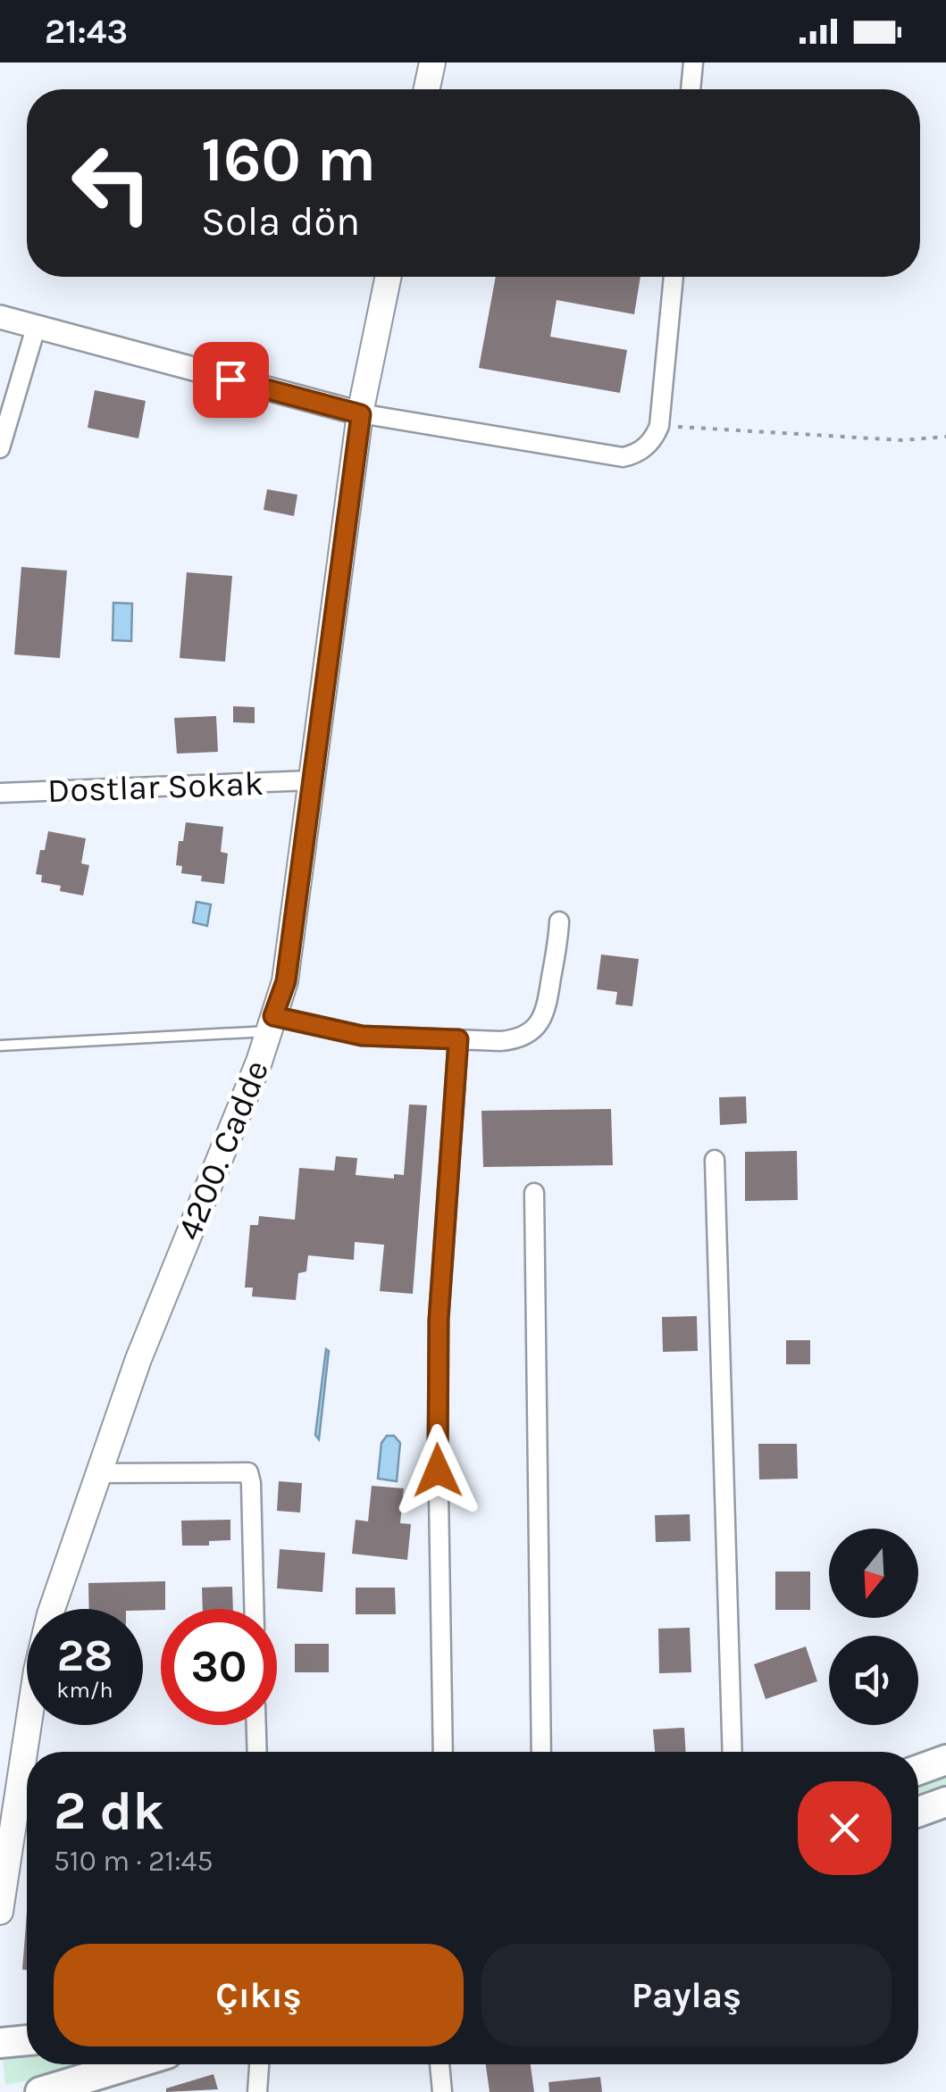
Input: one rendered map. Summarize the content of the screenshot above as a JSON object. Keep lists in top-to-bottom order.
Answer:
{
  "streets": {
    "main road": ["4200. Cadde"],
    "street": ["Dostlar Sokak"]
  },
  "crossings": [
    ["Dostlar Sokak", "4200. Cadde"]
  ],
  "north": "bottom",
  "page": {
    "status": "21:43",
    "turn": ["160 m", "Sola dön"],
    "speed": "28 km/h",
    "limit": "30",
    "heading": ["2 dk", "510 m · 21:45"],
    "buttons": ["Çıkış", "Paylaş"]
  }
}
